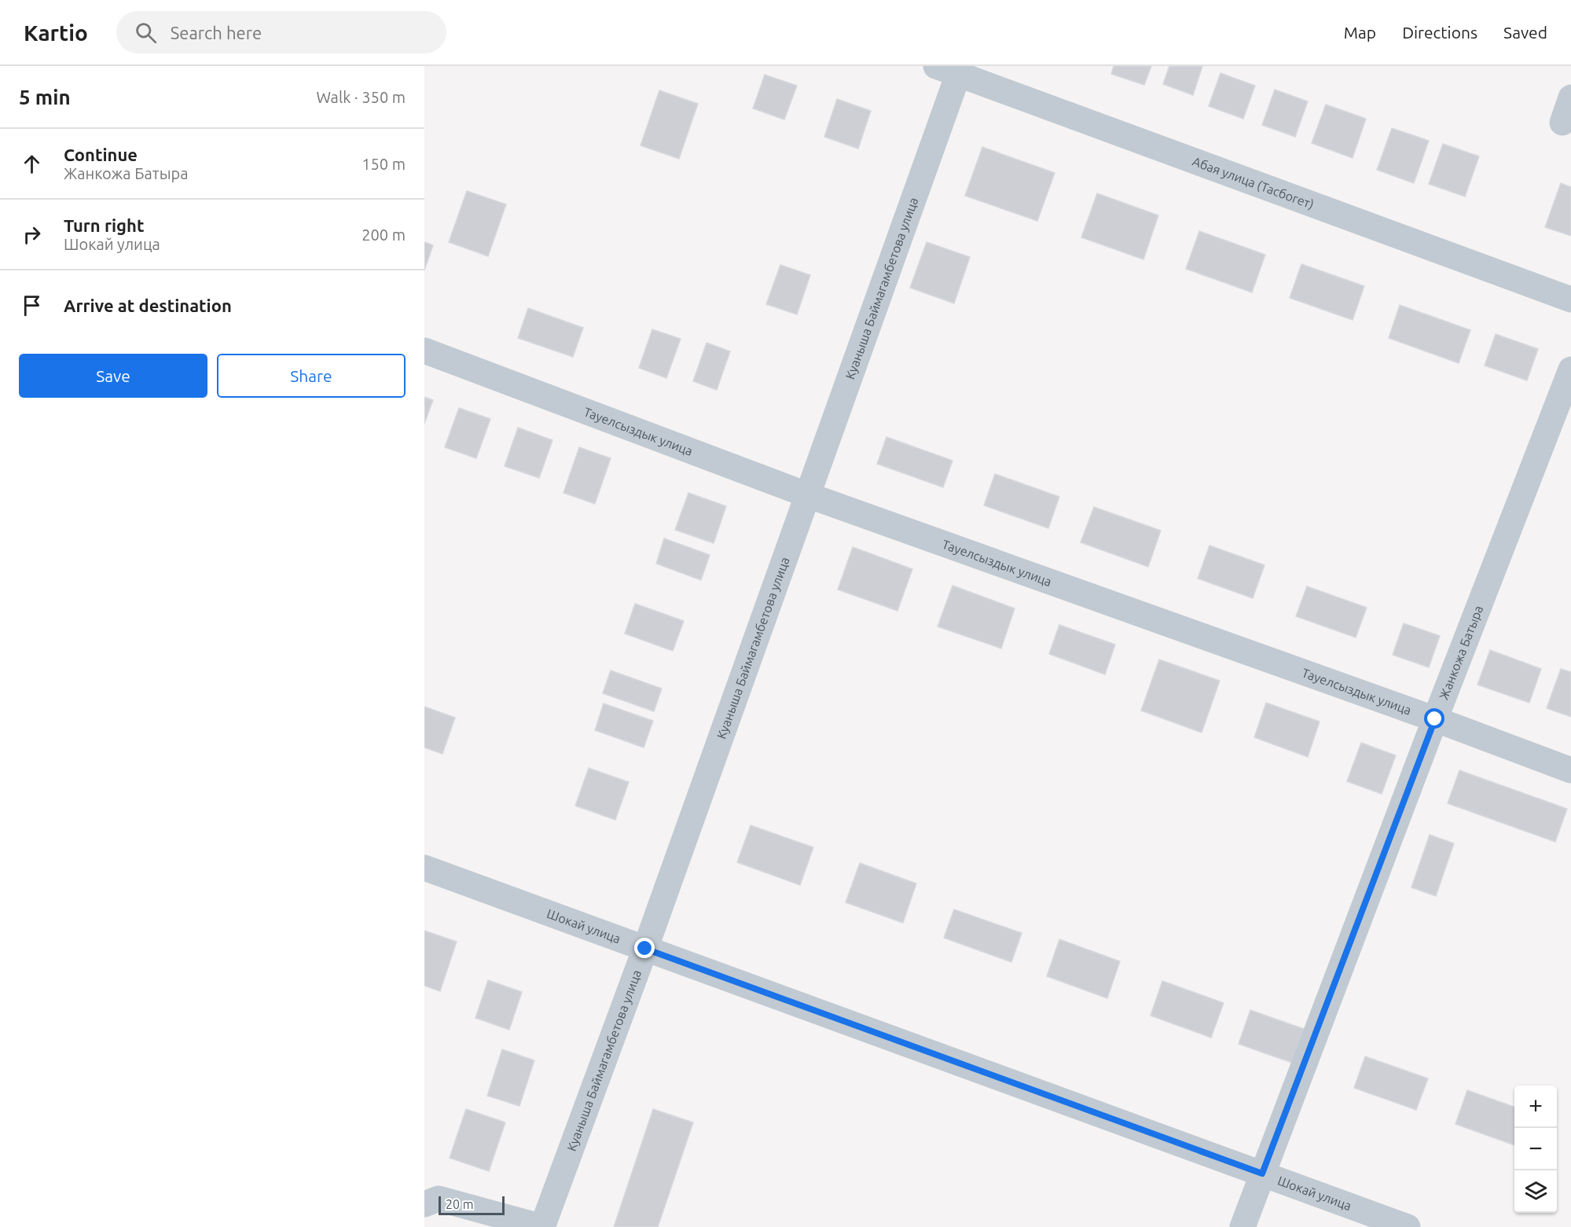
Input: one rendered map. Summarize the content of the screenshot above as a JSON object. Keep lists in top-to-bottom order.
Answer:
{
  "streets": {
    "street": [
      "Абая улица (Тасбогет)",
      "Куаныша Баймагамбетова улица",
      "Тауелсыздык улица",
      "Жанкожа Батыра",
      "Шокай улица"
    ]
  },
  "crossings": [
    ["Абая улица (Тасбогет)", "Куаныша Баймагамбетова улица"],
    ["Куаныша Баймагамбетова улица", "Тауелсыздык улица"],
    ["Куаныша Баймагамбетова улица", "Шокай улица"],
    ["Тауелсыздык улица", "Жанкожа Батыра"],
    ["Жанкожа Батыра", "Шокай улица"]
  ],
  "scale_bar": "20 m",
  "page": {
    "header": "Kartio",
    "search": "Search here",
    "nav": ["Map", "Directions", "Saved"],
    "heading": ["5 min", "Walk · 350 m"],
    "list": [
      ["Continue", "Жанкожа Батыра", "150 m"],
      ["Turn right", "Шокай улица", "200 m"],
      "Arrive at destination"
    ],
    "buttons": ["Save", "Share"],
    "map_buttons": ["+", "−"],
    "scale": "20 m"
  }
}
